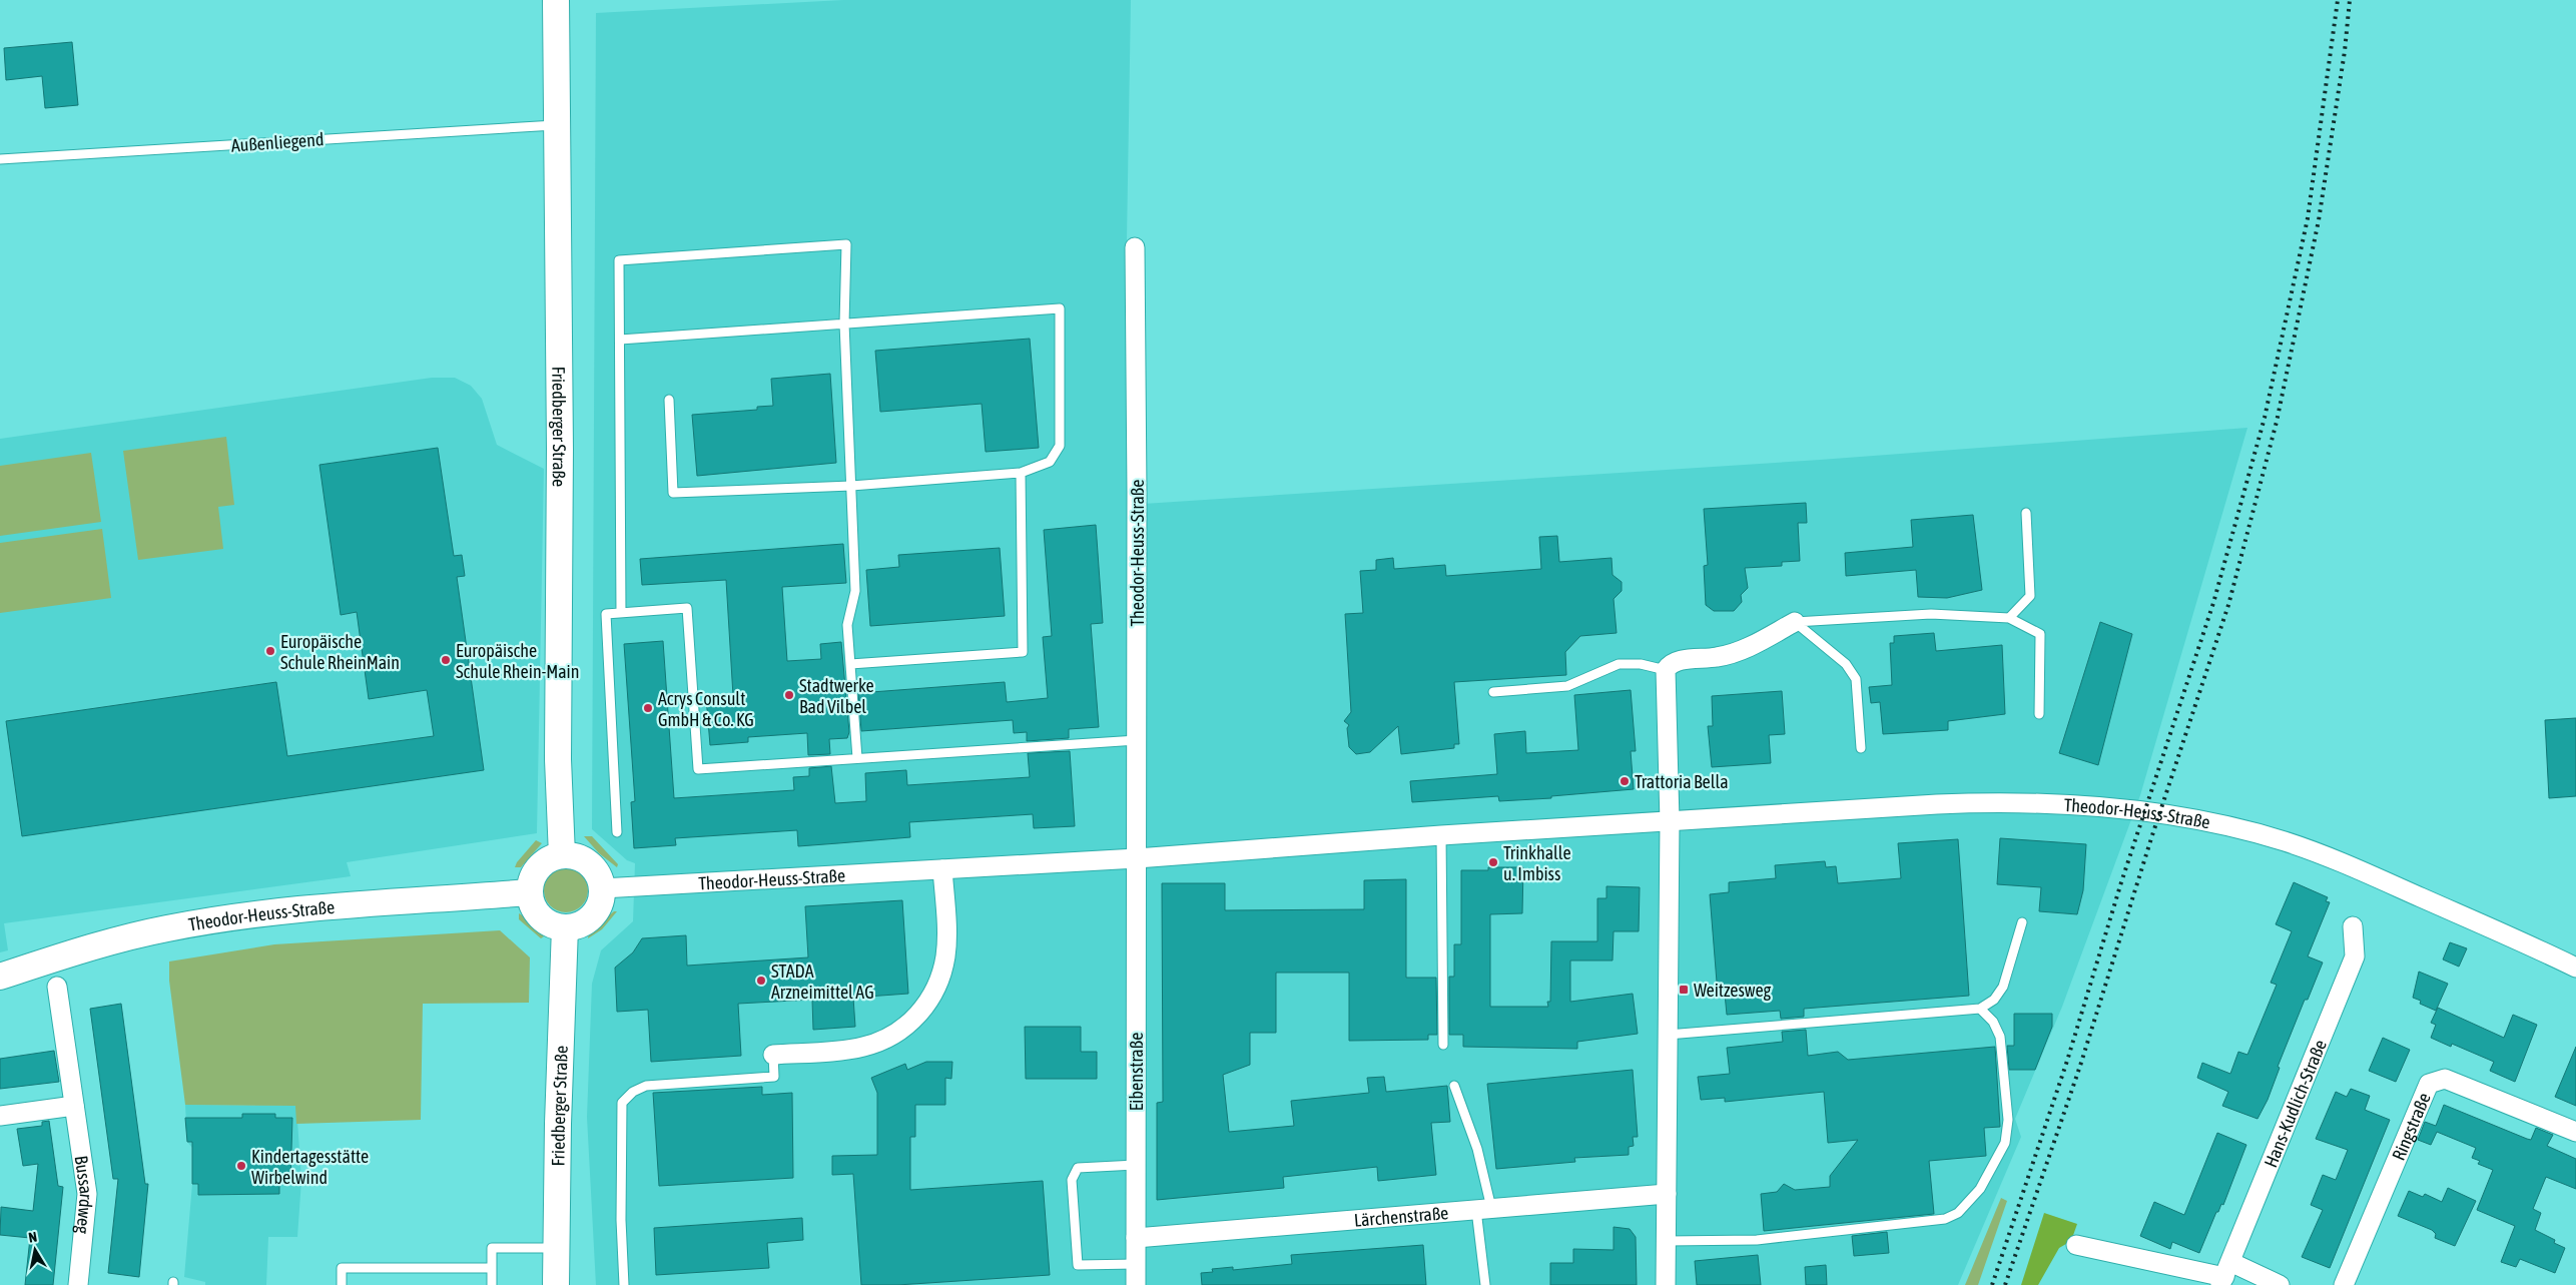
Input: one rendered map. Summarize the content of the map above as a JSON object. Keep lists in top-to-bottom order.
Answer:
{
  "streets": {
    "street": [
      "Friedberger Straße",
      "Theodor-Heuss-Straße",
      "Eibenstraße",
      "Hans-Kudlich-Straße",
      "Ringstraße",
      "Bussardweg",
      "Lärchenstraße"
    ],
    "lane": ["Außenliegend"]
  },
  "crossings": [
    ["Außenliegend", "Friedberger Straße"],
    ["Friedberger Straße", "Theodor-Heuss-Straße"],
    ["Theodor-Heuss-Straße", "Eibenstraße"],
    ["Eibenstraße", "Lärchenstraße"]
  ],
  "places": {
    "other": [
      "Europäische Schule RheinMain",
      "Europäische Schule Rhein-Main",
      "Stadtwerke Bad Vilbel",
      "Acrys Consult GmbH & Co. KG",
      "Trattoria Bella",
      "Trinkhalle u. Imbiss",
      "STADA Arzneimittel AG",
      "Kindertagesstätte Wirbelwind"
    ],
    "transit": ["Weitzesweg"]
  },
  "north": "top"
}
